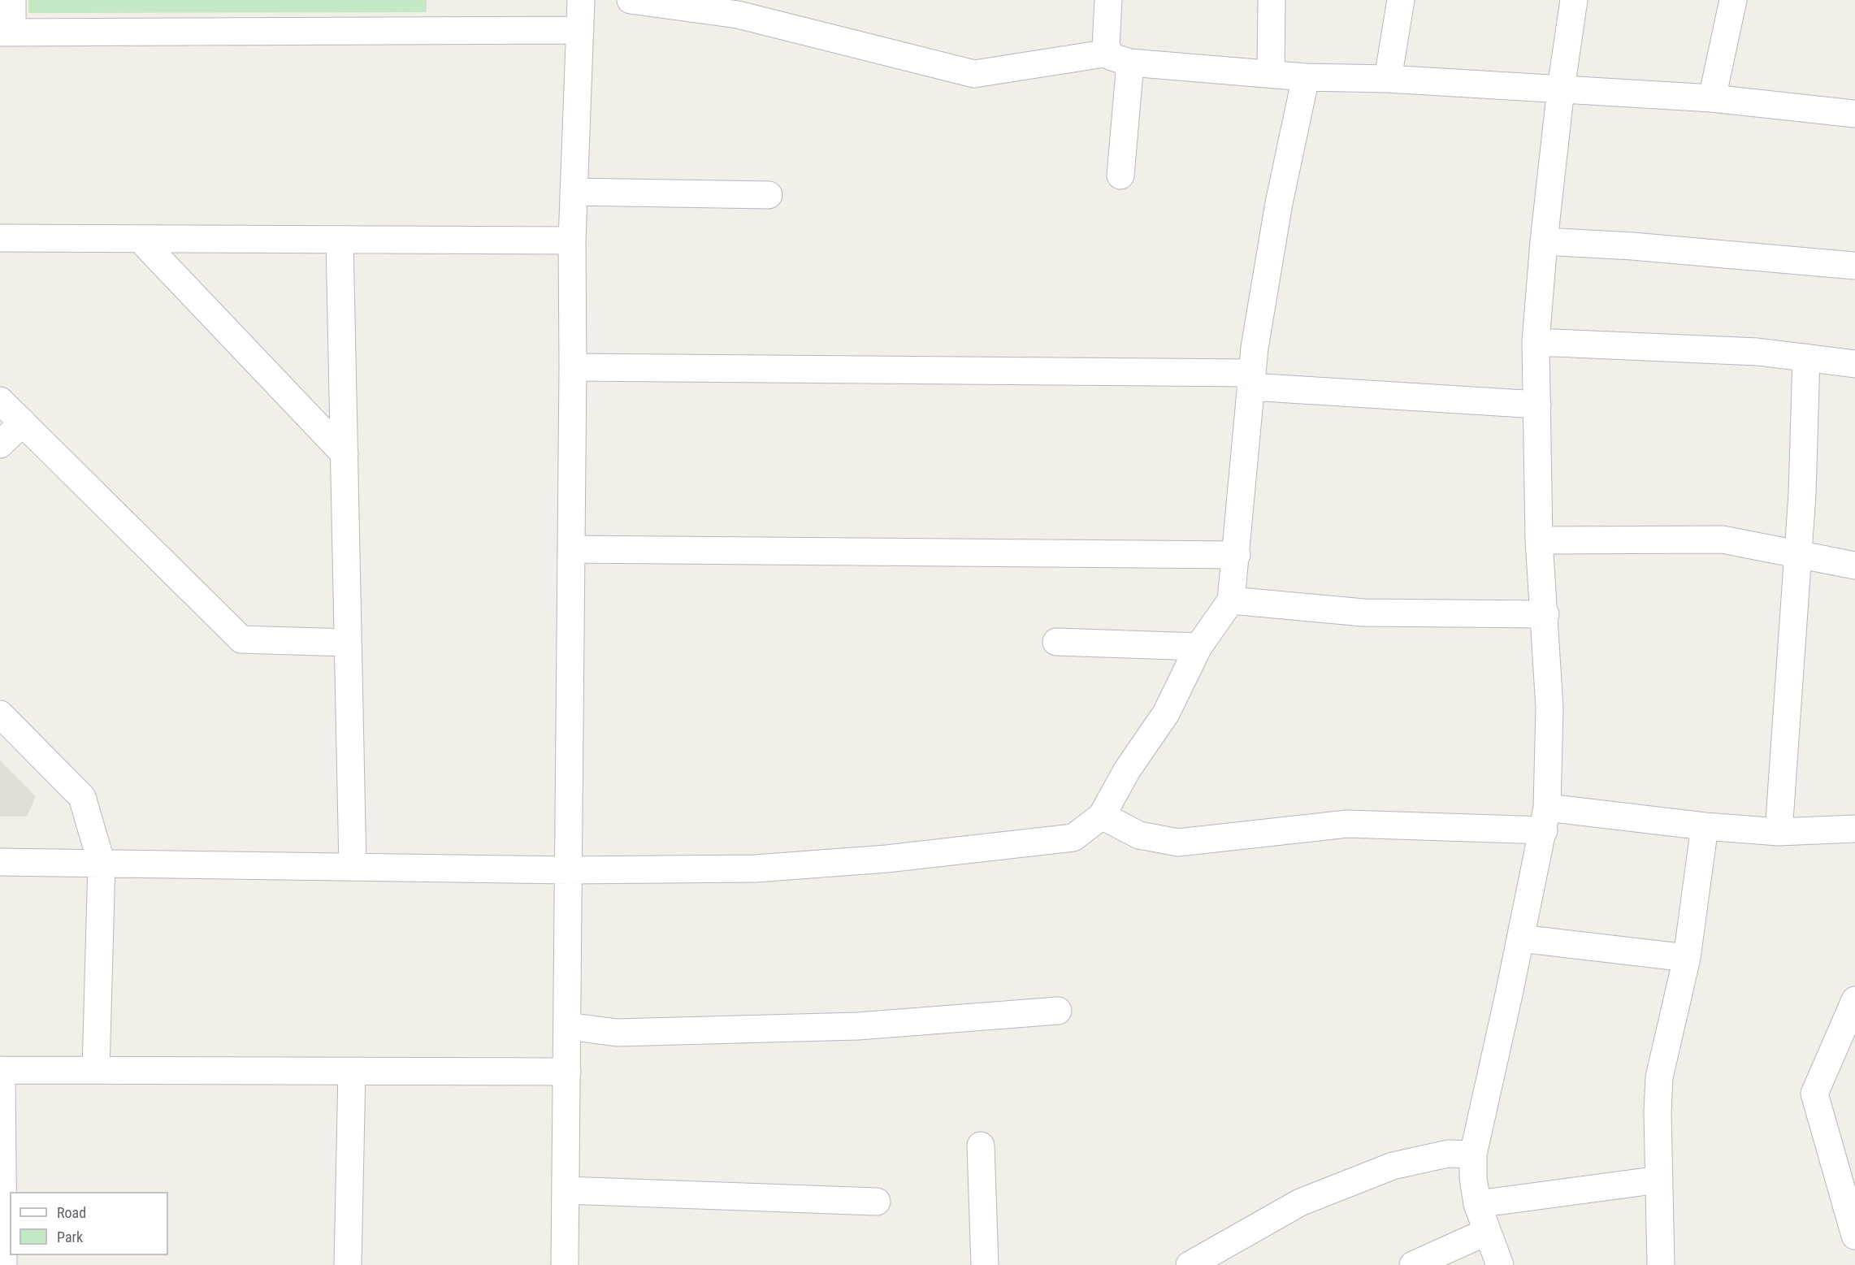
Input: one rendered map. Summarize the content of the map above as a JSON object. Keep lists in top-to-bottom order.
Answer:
{
  "legend": ["Road", "Park"]
}
